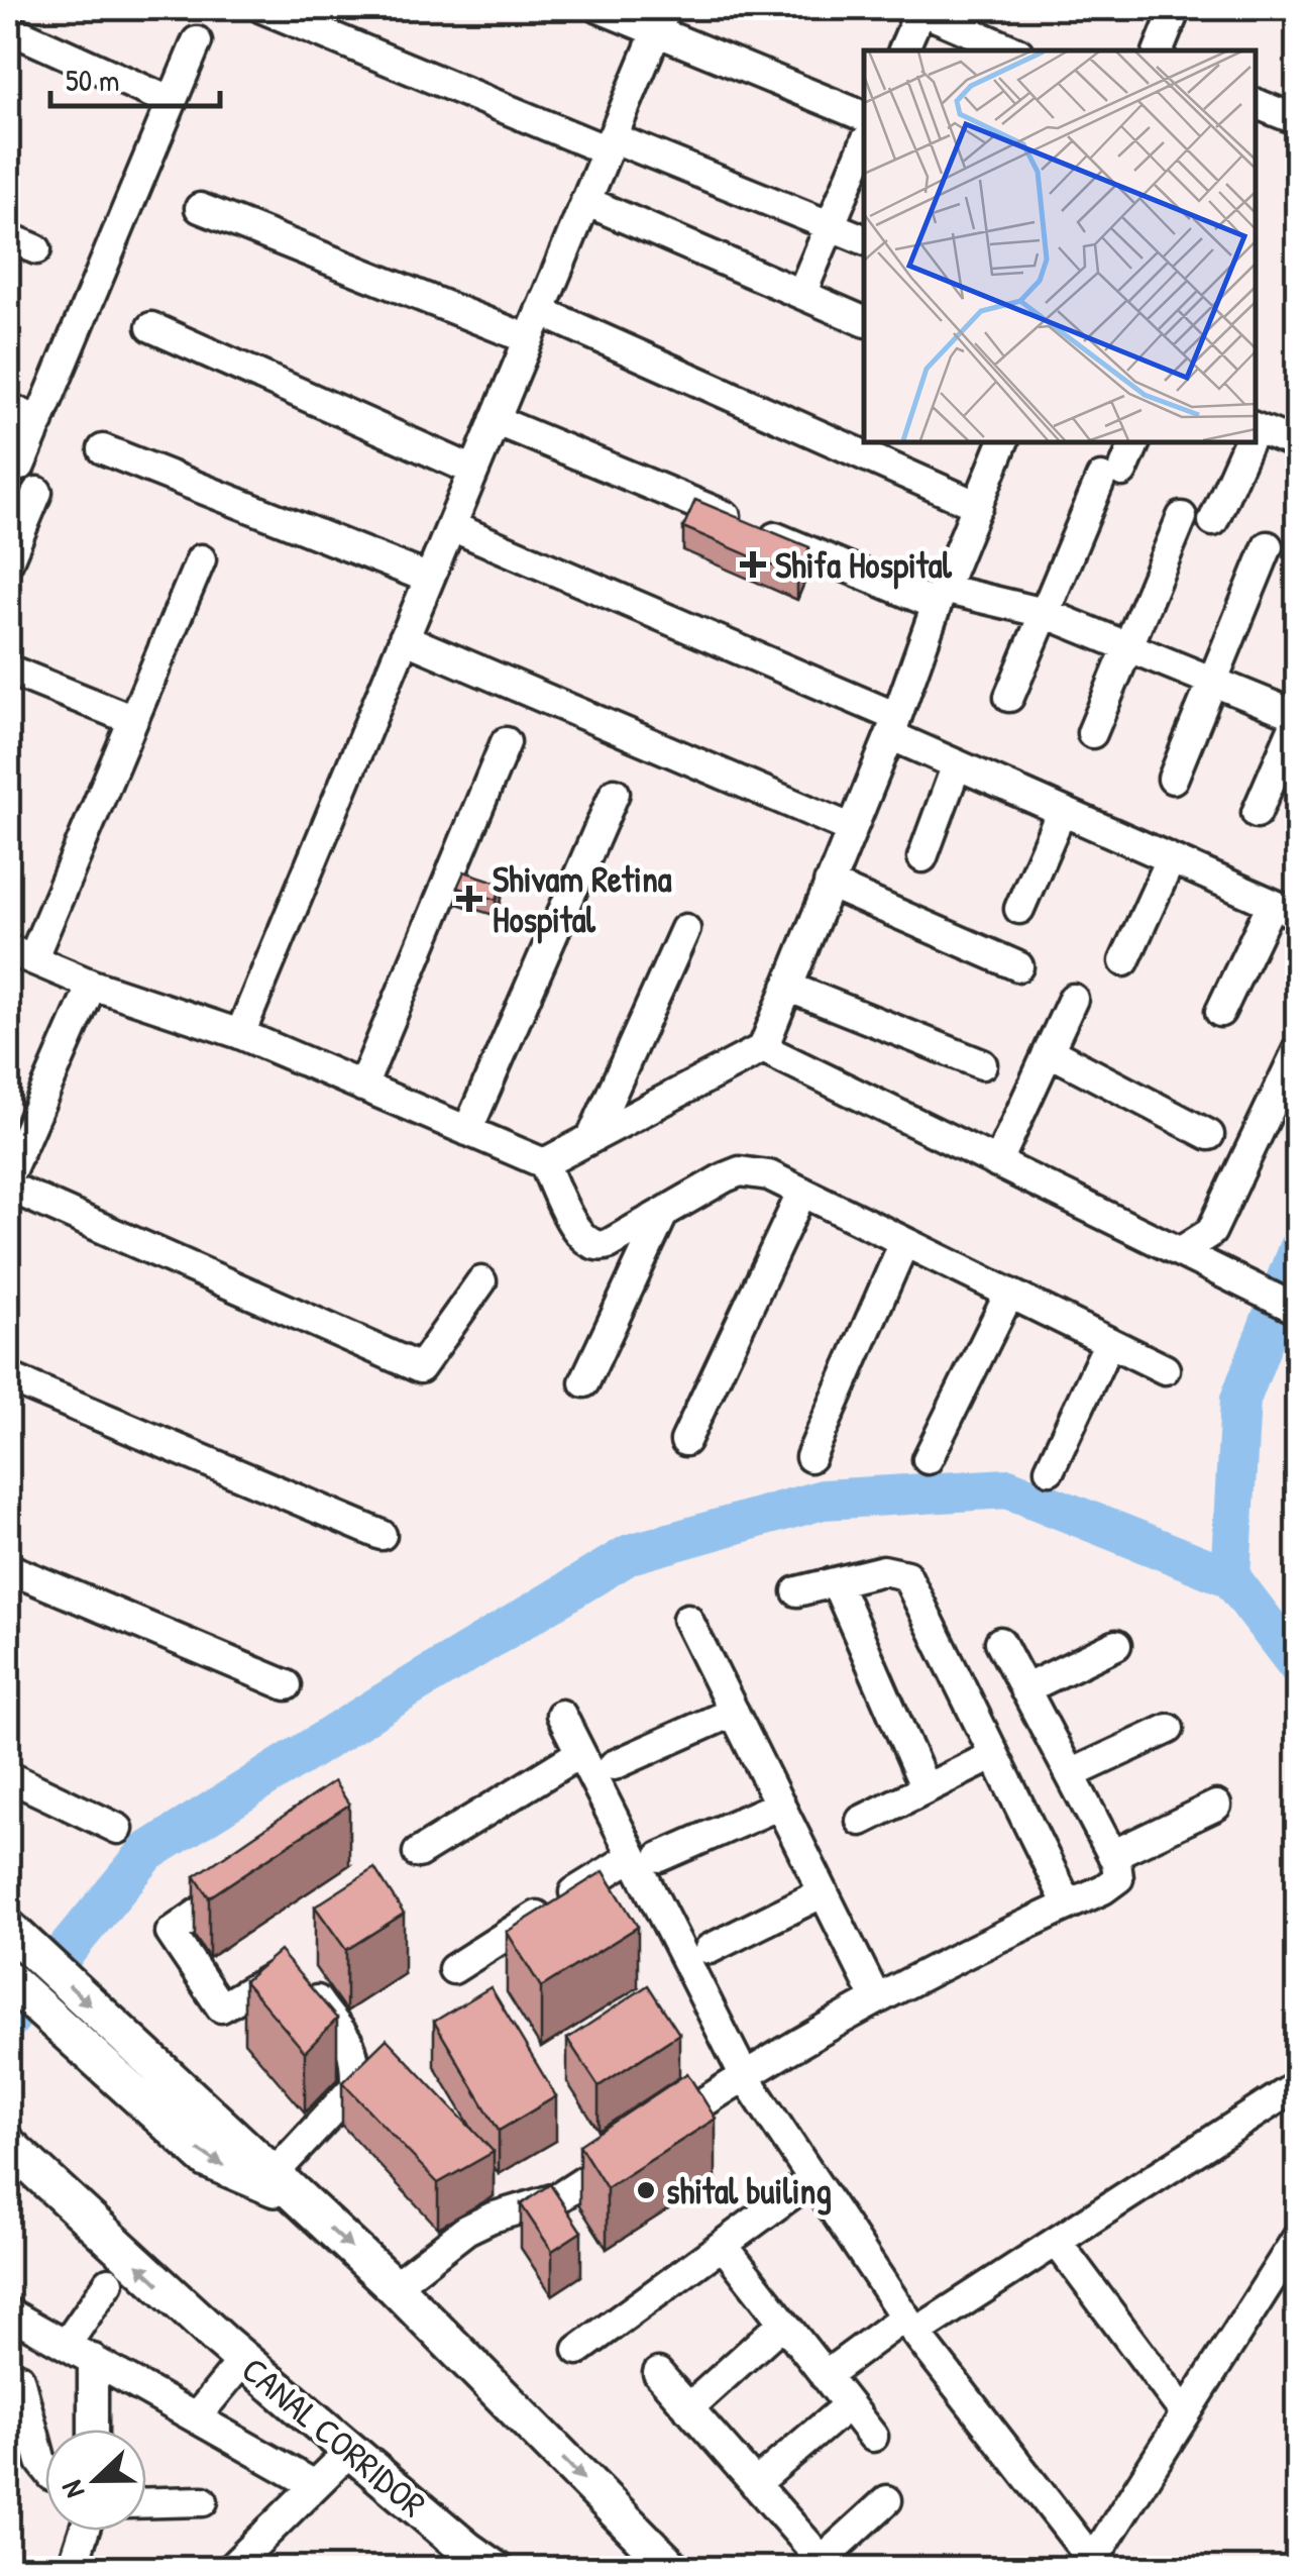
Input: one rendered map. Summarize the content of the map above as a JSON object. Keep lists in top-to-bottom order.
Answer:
{
  "streets": {
    "main road": ["CANAL CORRIDOR"]
  },
  "places": {
    "health": ["Shifa Hospital", "Shivam Retina Hospital"],
    "other": ["shital builing"]
  },
  "scale_bar": "50 m",
  "north": "left"
}
